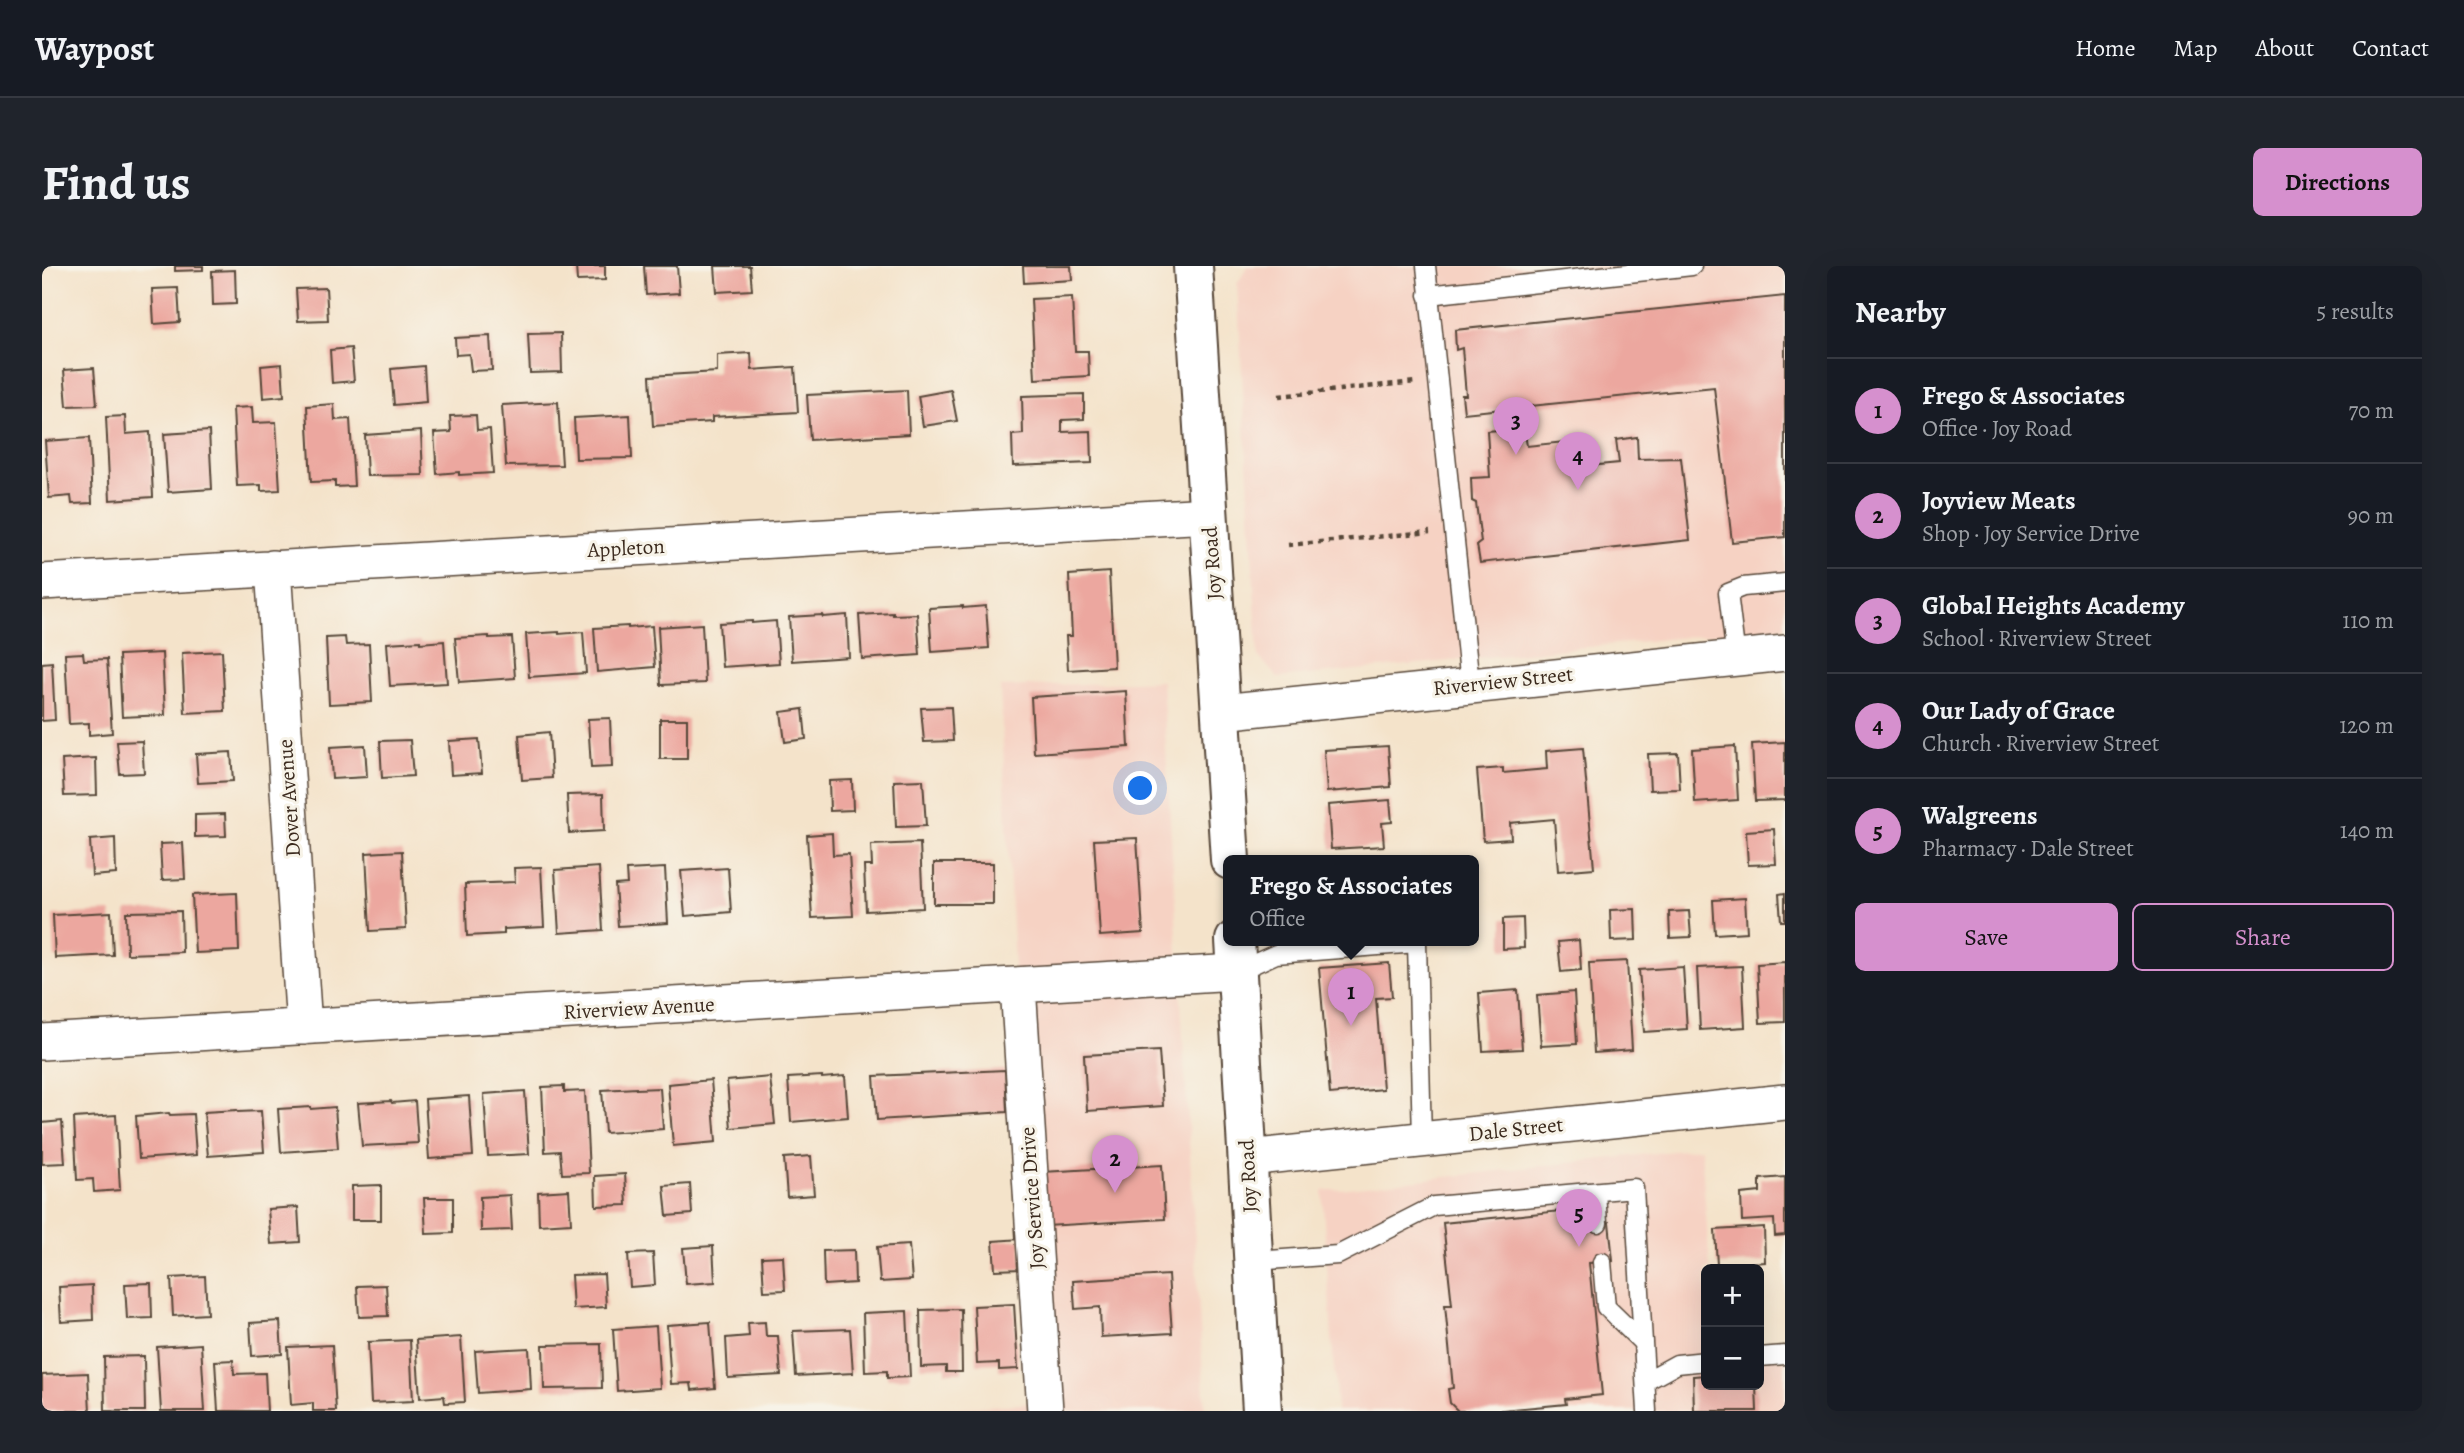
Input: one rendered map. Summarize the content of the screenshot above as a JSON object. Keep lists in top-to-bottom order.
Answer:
{
  "streets": {
    "main road": ["Joy Road"],
    "street": [
      "Appleton",
      "Riverview Street",
      "Dover Avenue",
      "Riverview Avenue",
      "Dale Street",
      "Joy Service Drive"
    ]
  },
  "crossings": [
    ["Appleton", "Joy Road"],
    ["Appleton", "Dover Avenue"],
    ["Joy Road", "Riverview Street"],
    ["Joy Road", "Riverview Avenue"],
    ["Joy Road", "Dale Street"],
    ["Dover Avenue", "Riverview Avenue"],
    ["Riverview Avenue", "Joy Service Drive"]
  ],
  "page": {
    "header": "Waypost",
    "nav": [
      "Home",
      "Map",
      "About",
      "Contact"
    ],
    "buttons": [
      "Directions",
      ["Save", "Share"]
    ],
    "title": "Find us",
    "heading": ["Nearby", "5 results"],
    "list": [
      {
        "mark": "1",
        "name": "Frego & Associates",
        "note": "Office · Joy Road",
        "value": "70 m"
      },
      {
        "mark": "2",
        "name": "Joyview Meats",
        "note": "Shop · Joy Service Drive",
        "value": "90 m"
      },
      {
        "mark": "3",
        "name": "Global Heights Academy",
        "note": "School · Riverview Street",
        "value": "110 m"
      },
      {
        "mark": "4",
        "name": "Our Lady of Grace",
        "note": "Church · Riverview Street",
        "value": "120 m"
      },
      {
        "mark": "5",
        "name": "Walgreens",
        "note": "Pharmacy · Dale Street",
        "value": "140 m"
      }
    ],
    "pins": [
      "3",
      "4",
      "1",
      "2",
      "5"
    ],
    "popup": ["Frego & Associates", "Office"],
    "map_buttons": ["+", "−"]
  }
}
